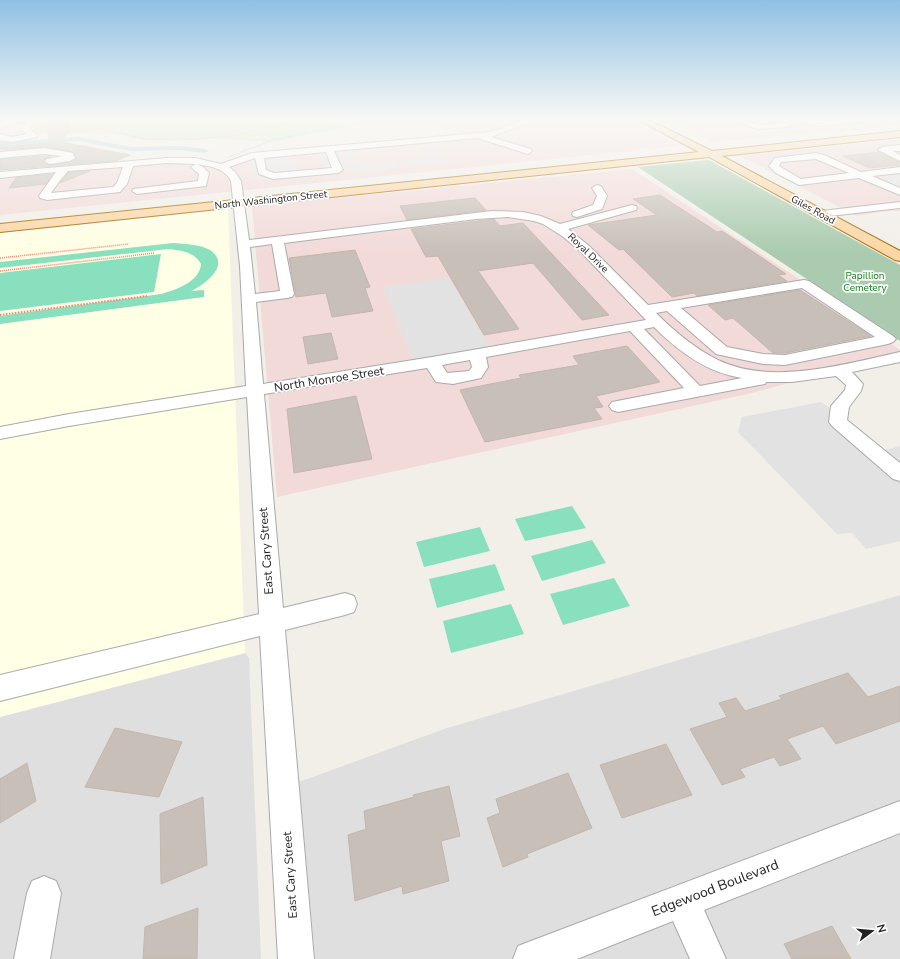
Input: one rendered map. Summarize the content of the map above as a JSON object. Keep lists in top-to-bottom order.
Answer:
{
  "streets": {
    "main road": ["North Washington Street", "Giles Road"],
    "street": [
      "Royal Drive",
      "North Monroe Street",
      "East Cary Street",
      "Edgewood Boulevard"
    ]
  },
  "crossings": [
    ["North Washington Street", "East Cary Street"],
    ["Royal Drive", "North Monroe Street"],
    ["North Monroe Street", "East Cary Street"]
  ],
  "parks": ["Papillion Cemetery"],
  "north": "right"
}
